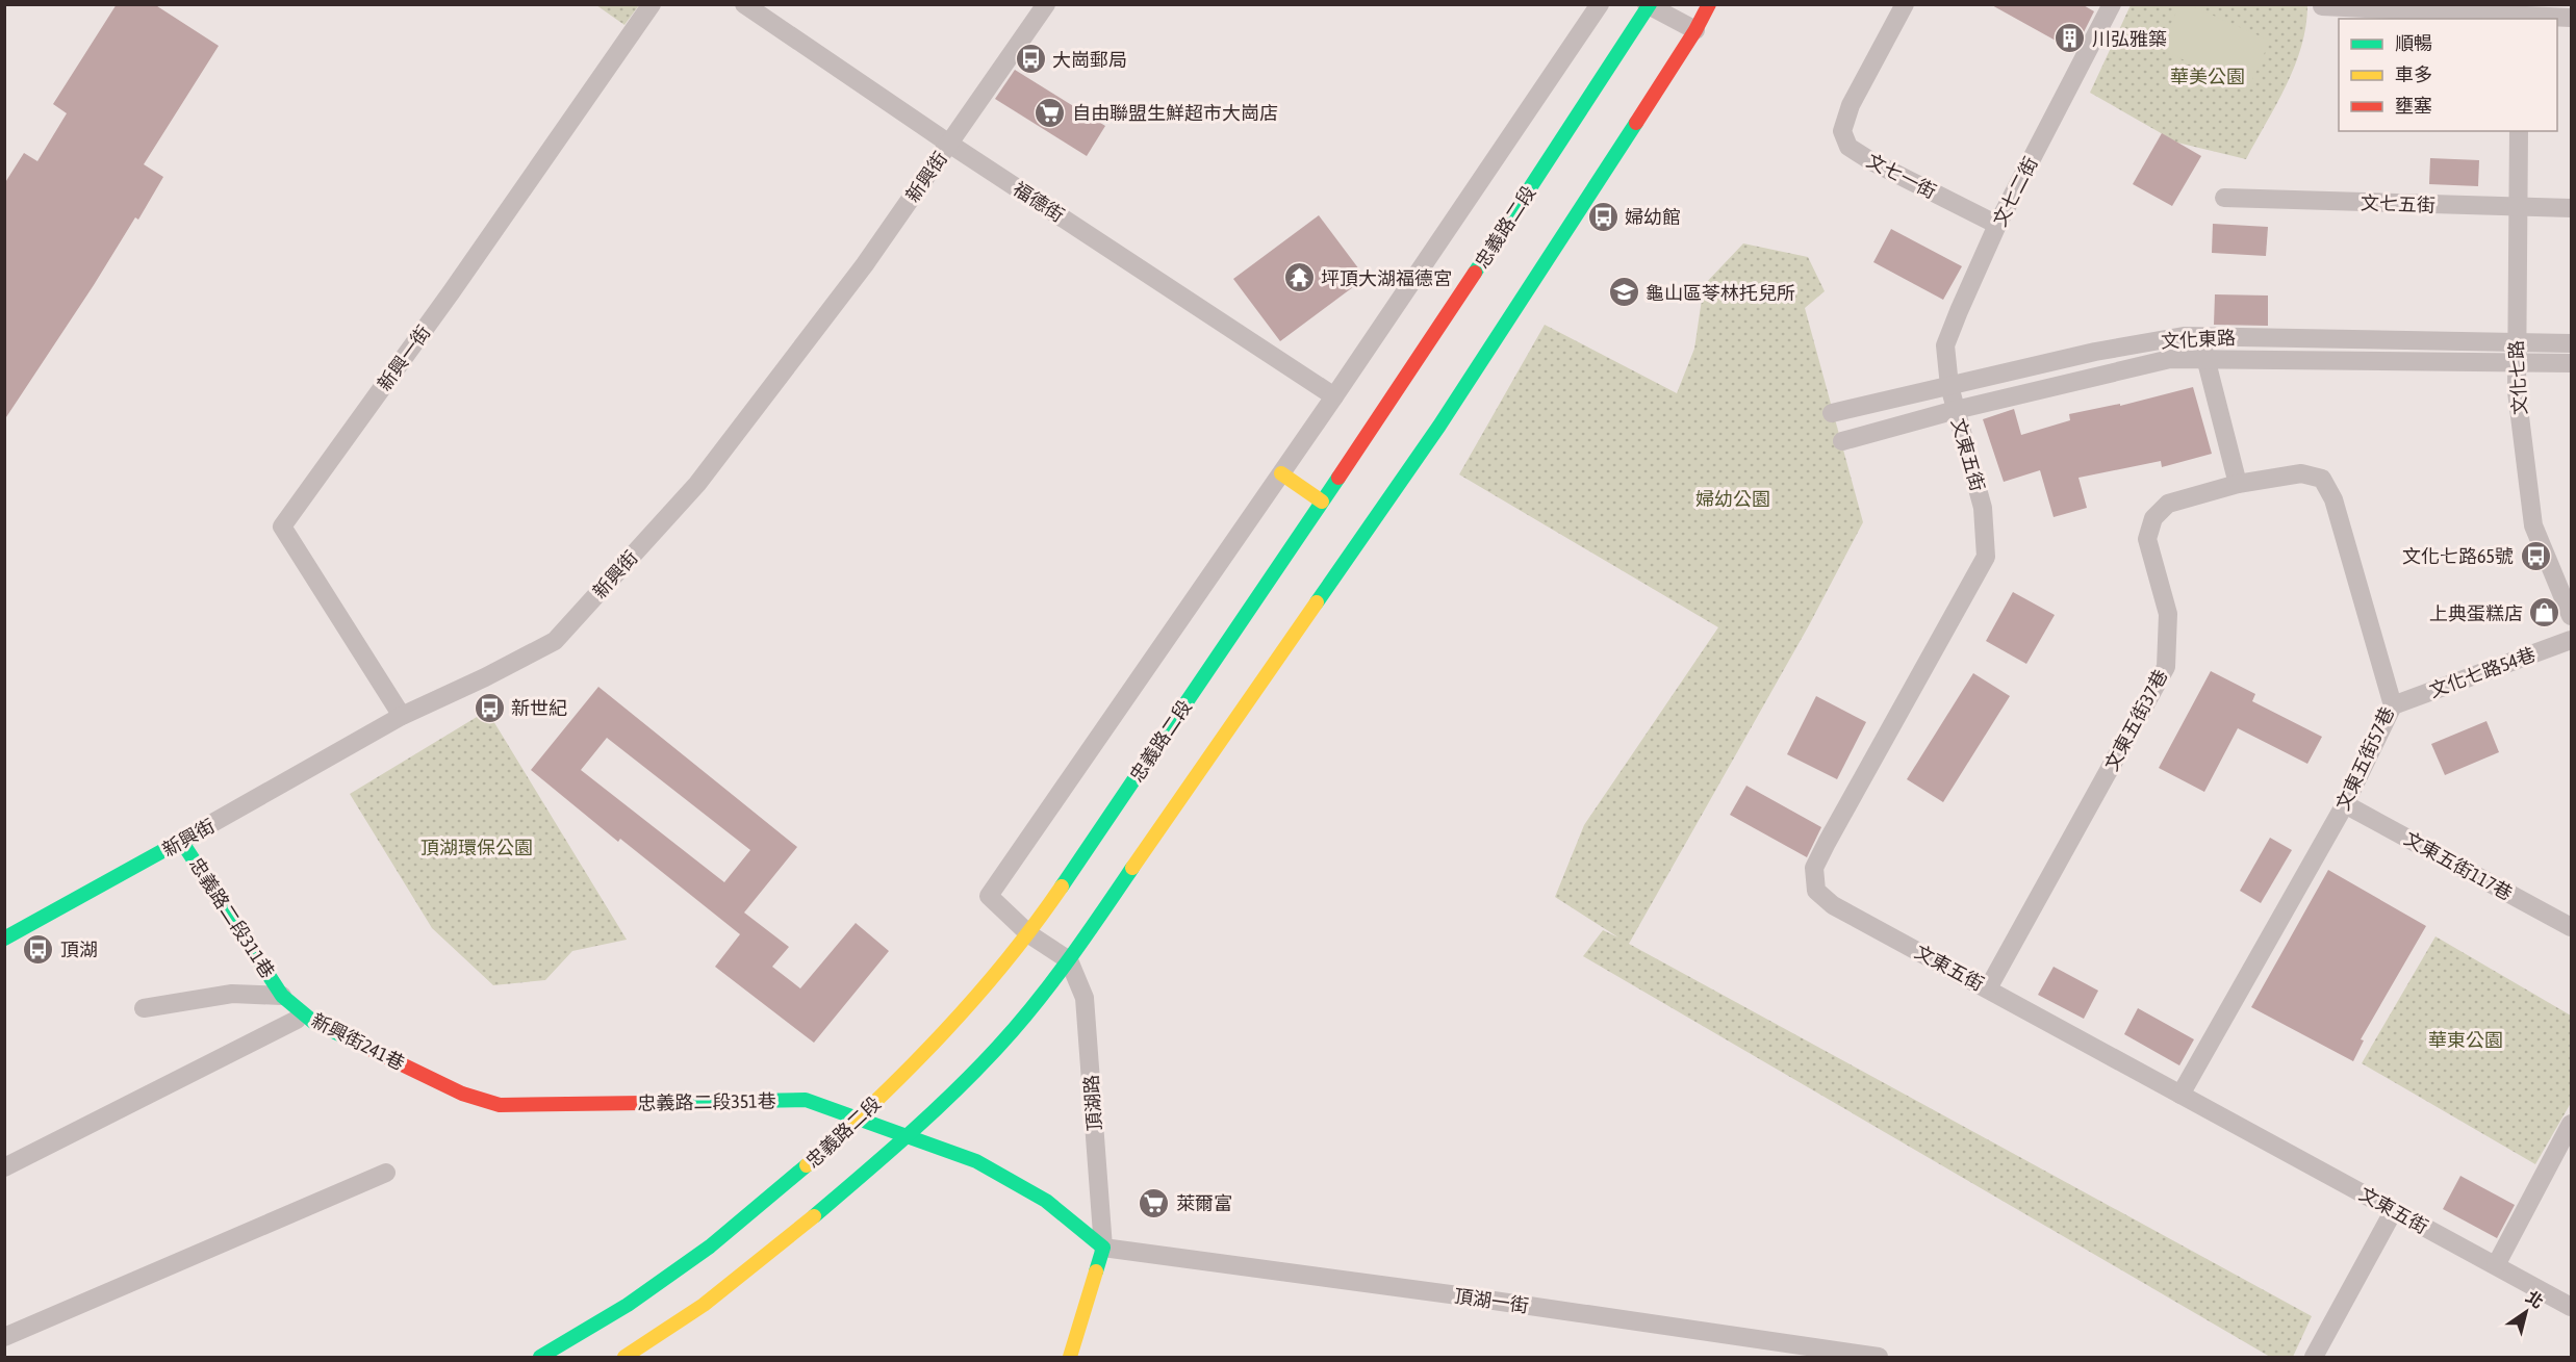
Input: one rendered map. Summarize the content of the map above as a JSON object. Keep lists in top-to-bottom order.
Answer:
{
  "streets": {
    "main road": [
      "新興街",
      "忠義路二段",
      "忠義路二段311巷",
      "新興街241巷",
      "忠義路二段351巷",
      "頂湖路"
    ],
    "street": [
      "文七一街",
      "文七二街",
      "福德街",
      "文七五街",
      "文化東路",
      "新興一街",
      "文化七路",
      "文東五街",
      "文化七路54巷",
      "文東五街37巷",
      "文東五街57巷",
      "文東五街117巷",
      "頂湖一街"
    ]
  },
  "crossings": [
    ["文七一街", "文七二街"],
    ["新興街", "福德街"],
    ["新興街", "新興一街"],
    ["新興街", "忠義路二段311巷"],
    ["文七二街", "文化東路"],
    ["文七二街", "文東五街"],
    ["文七五街", "文化七路"],
    ["忠義路二段", "忠義路二段351巷"],
    ["文化東路", "文化七路"],
    ["文化東路", "文東五街"],
    ["文東五街", "文東五街37巷"],
    ["文東五街", "文東五街57巷"],
    ["文化七路54巷", "文東五街57巷"],
    ["文東五街37巷", "文東五街57巷"],
    ["文東五街57巷", "文東五街117巷"],
    ["忠義路二段311巷", "新興街241巷"],
    ["新興街241巷", "忠義路二段351巷"],
    ["頂湖路", "頂湖一街"]
  ],
  "parks": [
    "華美公園",
    "婦幼公園",
    "頂湖環保公園",
    "華東公園"
  ],
  "places": {
    "building": ["川弘雅築"],
    "bus stop": [
      "大崗郵局",
      "婦幼館",
      "文化七路65號",
      "新世紀",
      "頂湖"
    ],
    "supermarket": ["自由聯盟生鮮超市大崗店", "萊爾富"],
    "temple": ["坪頂大湖福德宮"],
    "school or university": ["龜山區苓林托兒所"],
    "shop": ["上典蛋糕店"]
  },
  "legend": ["順暢", "車多", "壅塞"],
  "north": "top right"
}
